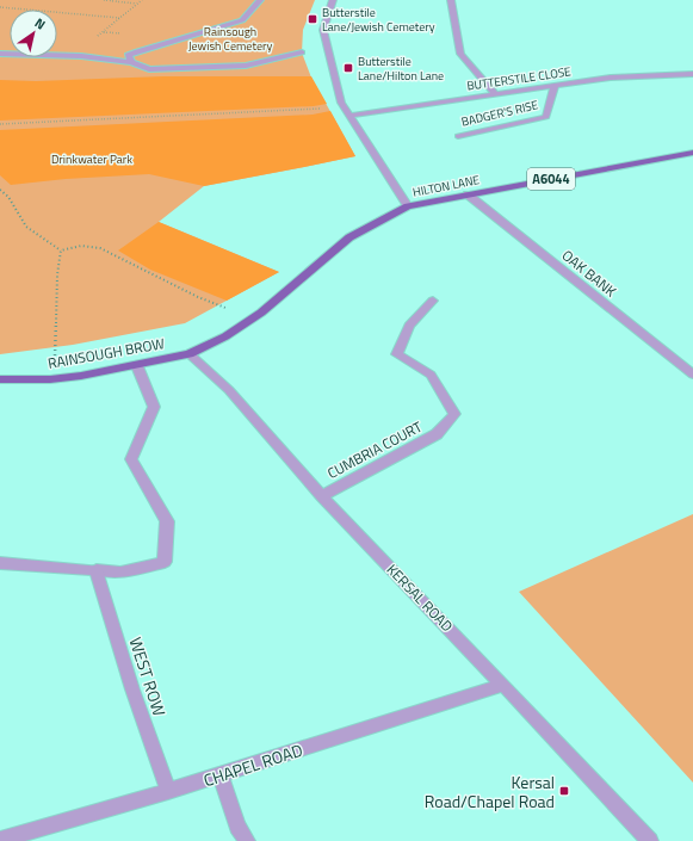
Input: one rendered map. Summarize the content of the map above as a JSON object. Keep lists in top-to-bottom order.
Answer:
{
  "streets": {
    "main road": ["A6044", "HILTON LANE", "RAINSOUGH BROW"],
    "street": [
      "BUTTERSTILE CLOSE",
      "BADGER'S RISE",
      "OAK BANK",
      "CUMBRIA COURT",
      "KERSAL ROAD",
      "WEST ROW",
      "CHAPEL ROAD"
    ]
  },
  "crossings": [
    ["BUTTERSTILE CLOSE", "BADGER'S RISE"],
    ["HILTON LANE", "OAK BANK"],
    ["HILTON LANE", "RAINSOUGH BROW"],
    ["HILTON LANE", "KERSAL ROAD"],
    ["RAINSOUGH BROW", "KERSAL ROAD"],
    ["CUMBRIA COURT", "KERSAL ROAD"],
    ["KERSAL ROAD", "CHAPEL ROAD"],
    ["WEST ROW", "CHAPEL ROAD"]
  ],
  "parks": ["Rainsough Jewish Cemetery", "Drinkwater Park"],
  "places": {
    "transit": ["Butterstile Lane/Jewish Cemetery", "Butterstile Lane/Hilton Lane", "Kersal Road/Chapel Road"]
  },
  "north": "top right"
}
